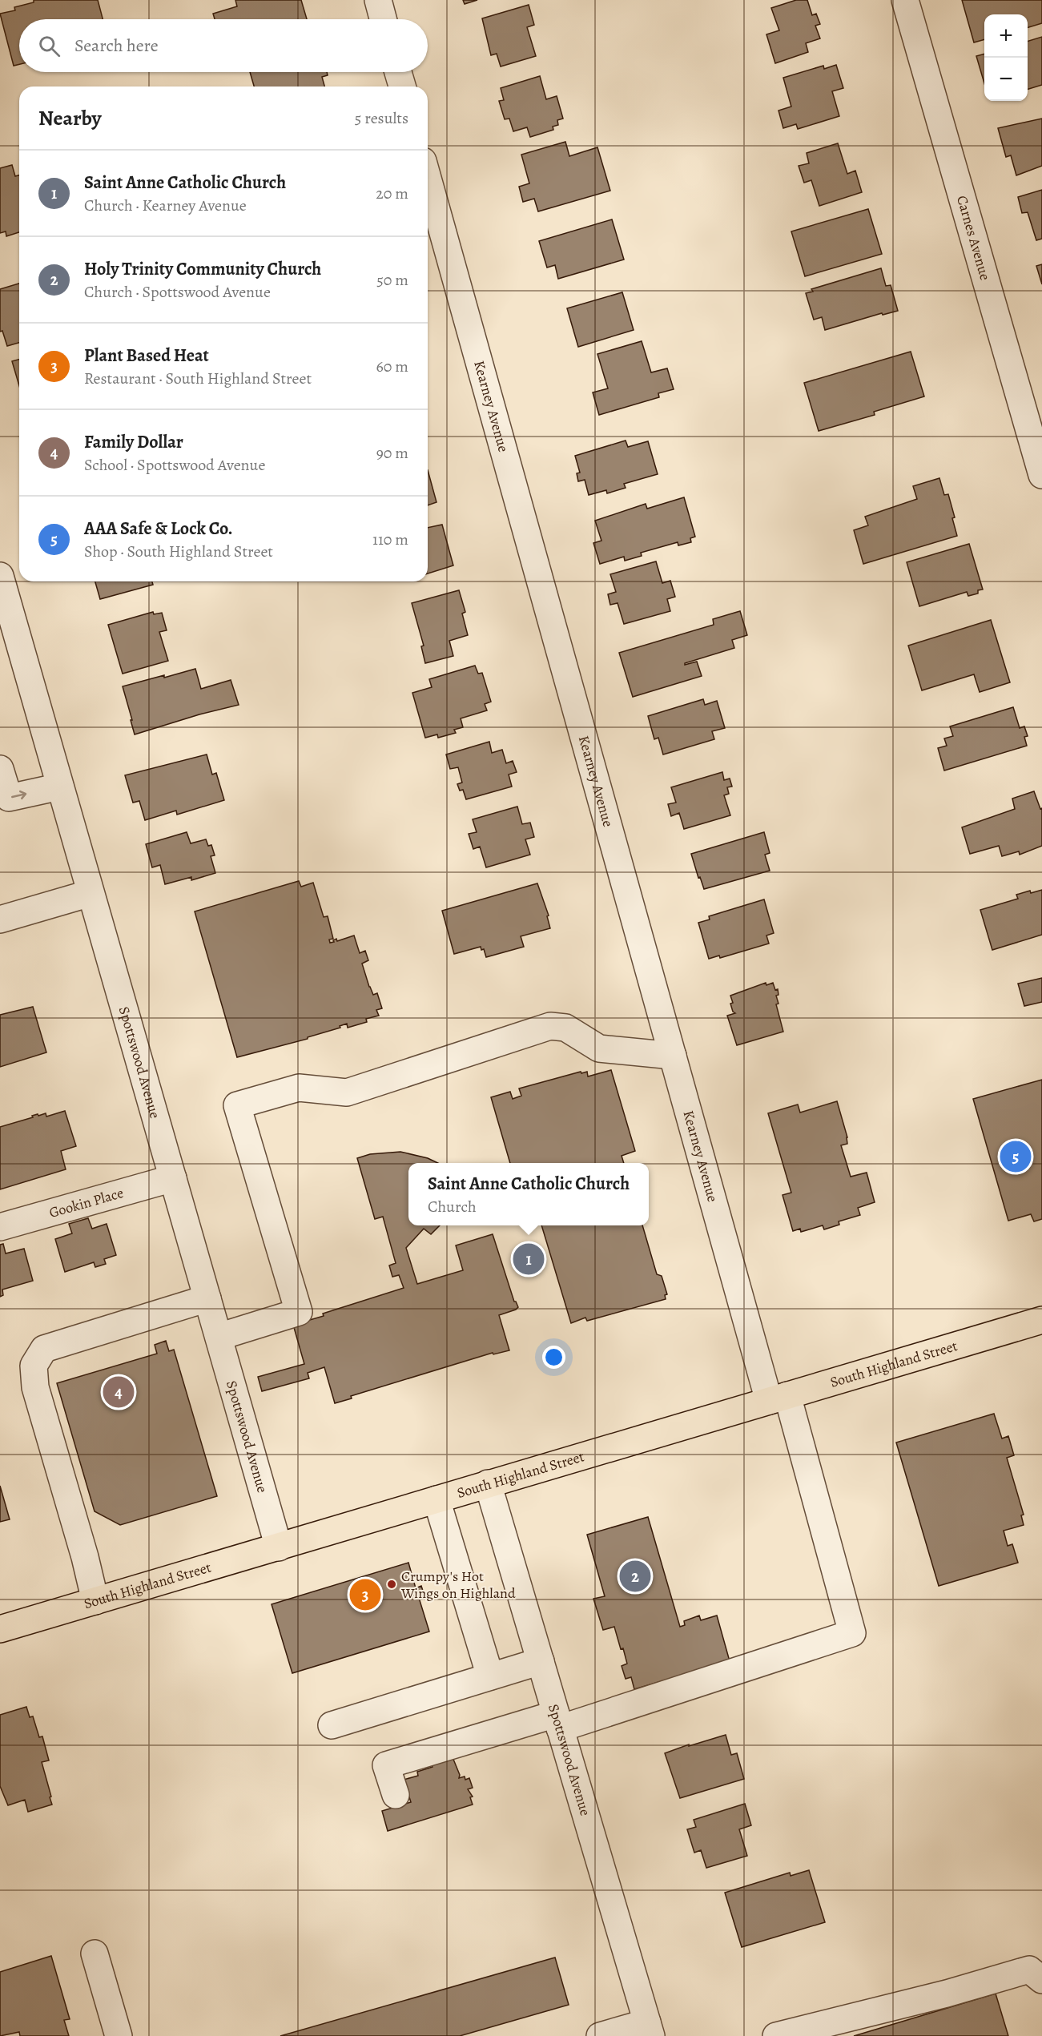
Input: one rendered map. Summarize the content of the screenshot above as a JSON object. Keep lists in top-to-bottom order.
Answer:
{
  "streets": {
    "main road": ["South Highland Street"],
    "street": [
      "Carnes Avenue",
      "Kearney Avenue",
      "Spottswood Avenue",
      "Gookin Place"
    ]
  },
  "crossings": [
    ["Kearney Avenue", "Spottswood Avenue"],
    ["Kearney Avenue", "South Highland Street"],
    ["Spottswood Avenue", "Gookin Place"],
    ["Spottswood Avenue", "South Highland Street"]
  ],
  "places": ["Crumpy's Hot Wings on Highland"],
  "page": {
    "map_buttons": ["+", "−"],
    "search": "Search here",
    "heading": ["Nearby", "5 results"],
    "list": [
      {
        "mark": "1",
        "name": "Saint Anne Catholic Church",
        "note": "Church · Kearney Avenue",
        "value": "20 m"
      },
      {
        "mark": "2",
        "name": "Holy Trinity Community Church",
        "note": "Church · Spottswood Avenue",
        "value": "50 m"
      },
      {
        "mark": "3",
        "name": "Plant Based Heat",
        "note": "Restaurant · South Highland Street",
        "value": "60 m"
      },
      {
        "mark": "4",
        "name": "Family Dollar",
        "note": "School · Spottswood Avenue",
        "value": "90 m"
      },
      {
        "mark": "5",
        "name": "AAA Safe & Lock Co.",
        "note": "Shop · South Highland Street",
        "value": "110 m"
      }
    ],
    "pins": [
      "5",
      "1",
      "4",
      "2",
      "3"
    ],
    "popup": ["Saint Anne Catholic Church", "Church"]
  }
}
